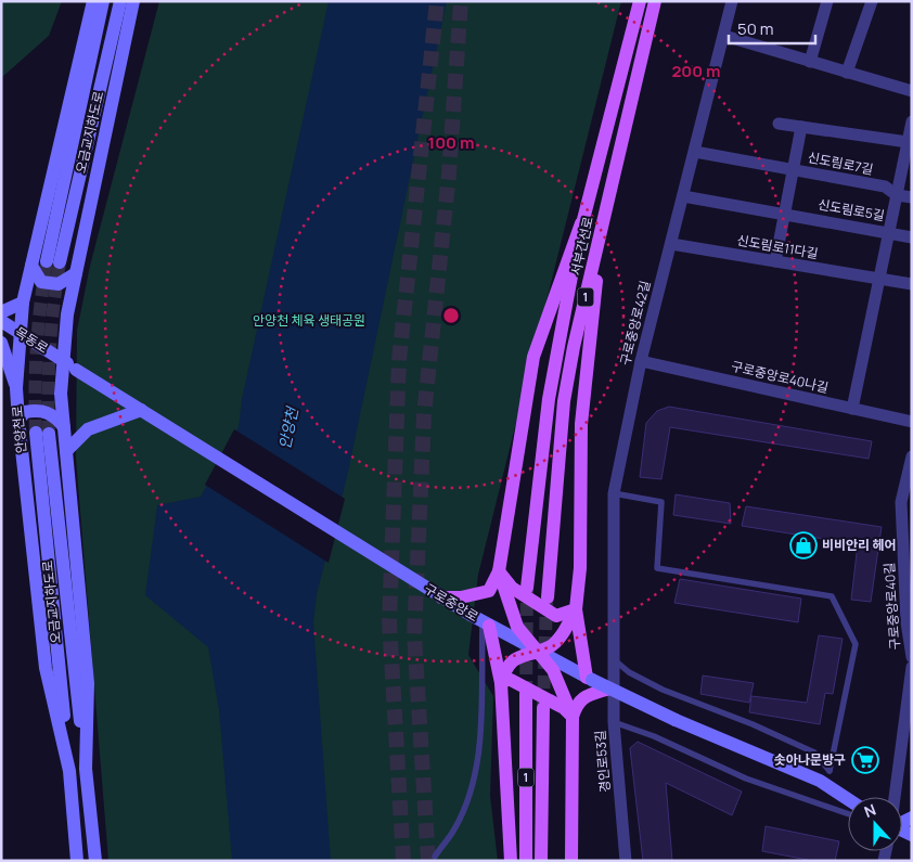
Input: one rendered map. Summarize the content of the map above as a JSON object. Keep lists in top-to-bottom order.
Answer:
{
  "streets": {
    "main road": [
      "오금교지하도로",
      "서부간선로",
      "1",
      "목동로",
      "안양천로",
      "구로중앙로"
    ],
    "street": [
      "신도림로7길",
      "신도림로5길",
      "신도림로11다길",
      "구로중앙로42길",
      "구로중앙로40나길",
      "구로중앙로40길",
      "경인로53길"
    ]
  },
  "crossings": [
    ["오금교지하도로", "안양천로"],
    ["신도림로7길", "구로중앙로42길"],
    ["신도림로5길", "구로중앙로42길"],
    ["신도림로11다길", "구로중앙로42길"],
    ["구로중앙로42길", "구로중앙로40나길"],
    ["구로중앙로42길", "경인로53길"],
    ["목동로", "안양천로"],
    ["목동로", "구로중앙로"]
  ],
  "water": ["안양천"],
  "parks": ["안양천 체육 생태공원"],
  "places": {
    "shop": ["비비안리 헤어"],
    "supermarket": ["솟아나문방구"]
  },
  "scale_bar": "50 m",
  "north": "top",
  "rings": ["200 m", "100 m"]
}
